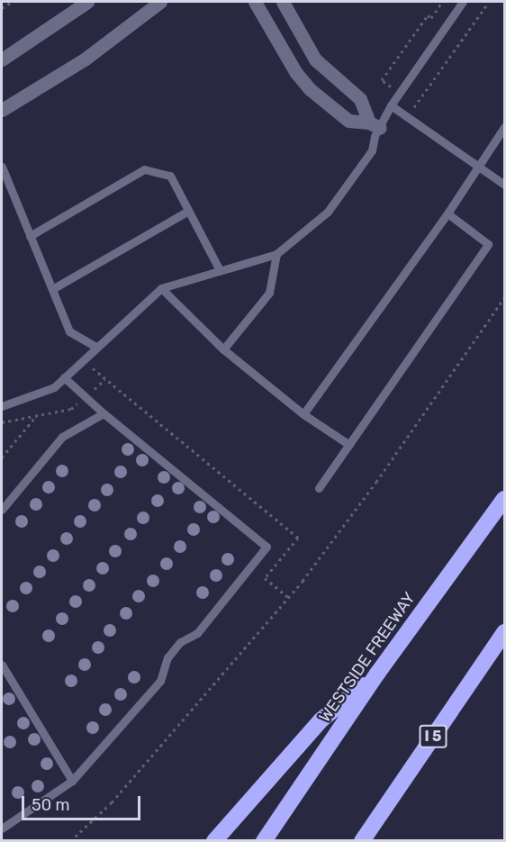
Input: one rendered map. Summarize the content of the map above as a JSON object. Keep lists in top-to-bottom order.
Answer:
{
  "streets": {
    "highway": ["WESTSIDE FREEWAY", "I 5"]
  },
  "scale_bar": "50 m"
}
